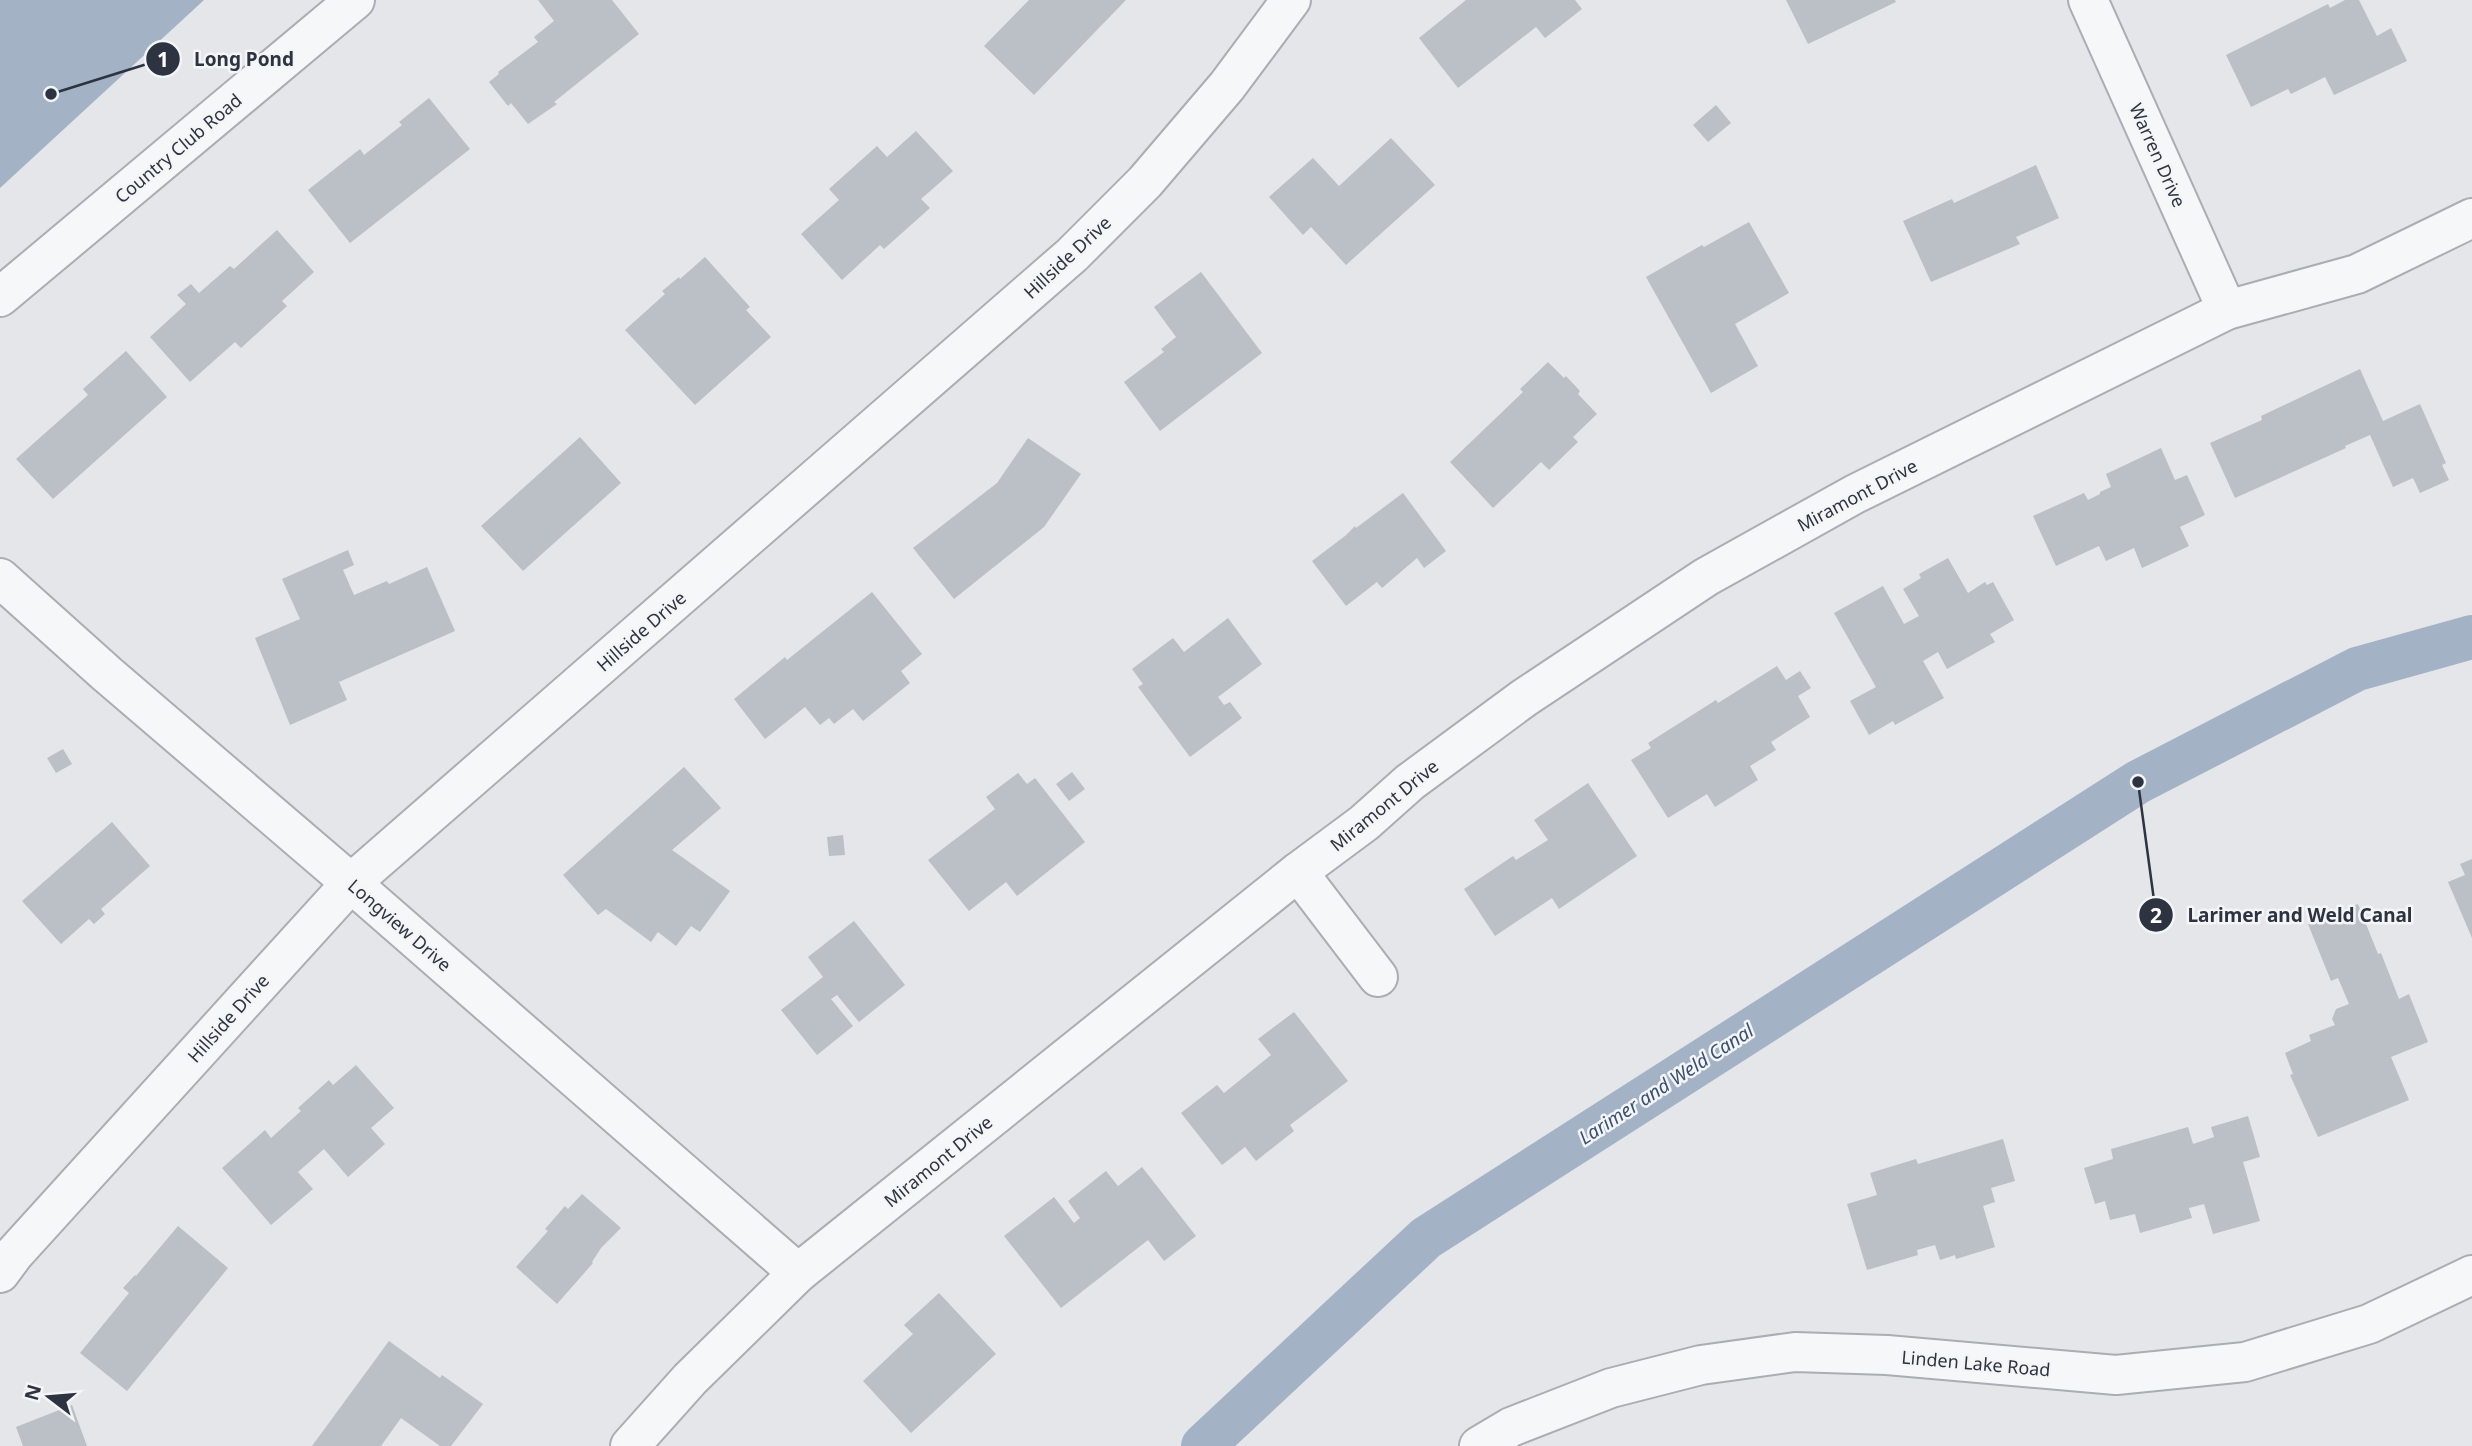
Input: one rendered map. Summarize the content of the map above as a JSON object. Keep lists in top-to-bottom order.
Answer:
{
  "streets": {
    "street": [
      "Country Club Road",
      "Warren Drive",
      "Hillside Drive",
      "Miramont Drive",
      "Longview Drive",
      "Linden Lake Road"
    ]
  },
  "crossings": [
    ["Warren Drive", "Miramont Drive"],
    ["Hillside Drive", "Longview Drive"],
    ["Miramont Drive", "Longview Drive"]
  ],
  "water": ["Larimer and Weld Canal"],
  "places": ["Long Pond", "Larimer and Weld Canal"],
  "north": "left"
}
